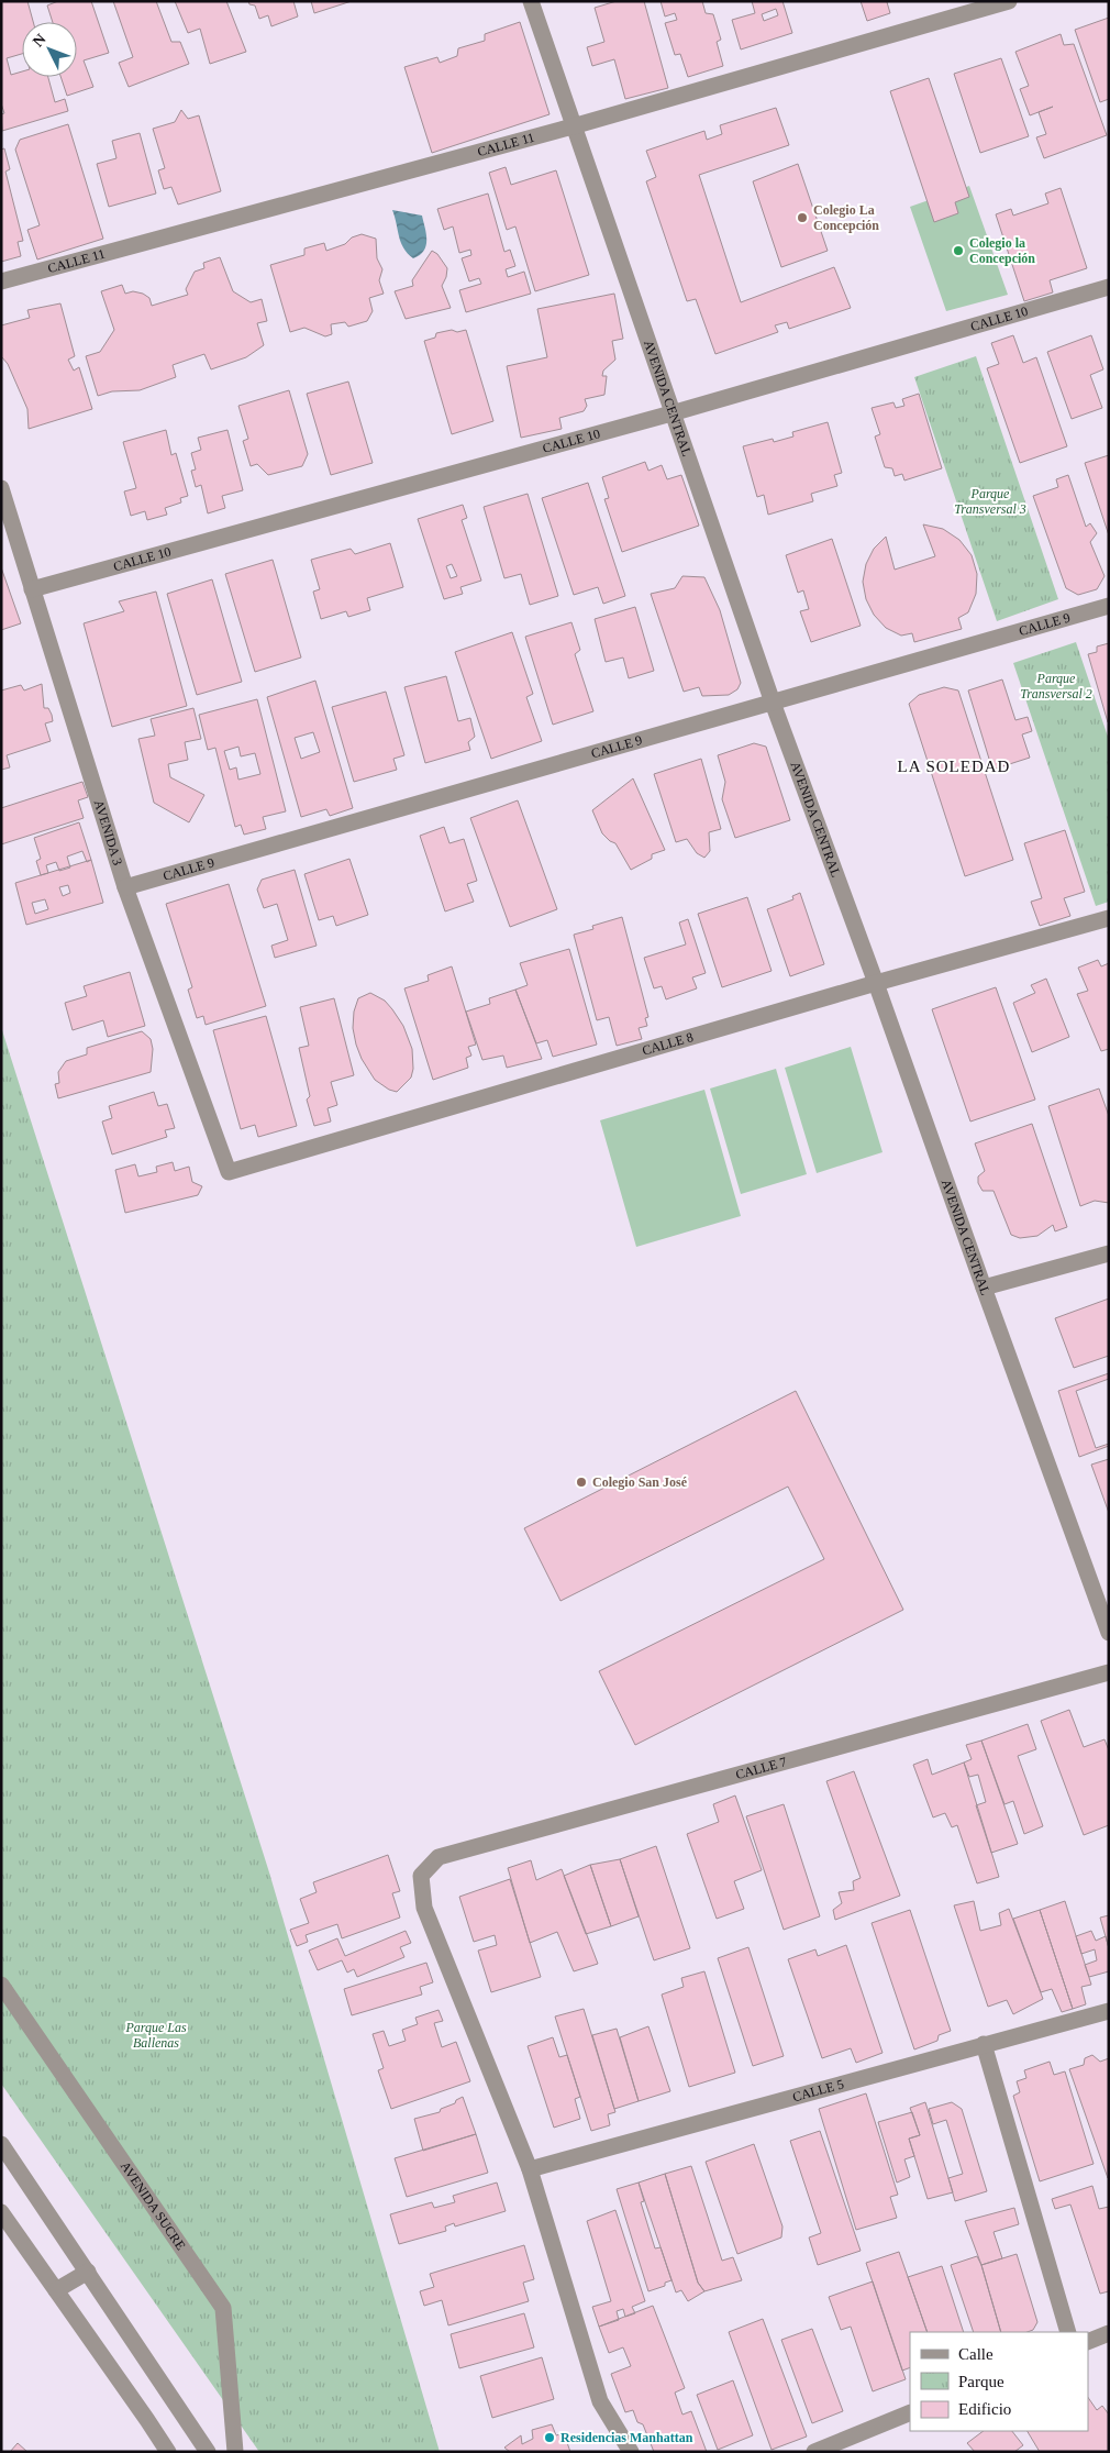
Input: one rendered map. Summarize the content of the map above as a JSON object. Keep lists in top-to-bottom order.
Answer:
{
  "streets": {
    "street": [
      "CALLE 11",
      "CALLE 10",
      "AVENIDA CENTRAL",
      "CALLE 9",
      "AVENIDA 3",
      "CALLE 8",
      "CALLE 7",
      "CALLE 5",
      "AVENIDA SUCRE"
    ]
  },
  "crossings": [
    ["CALLE 11", "AVENIDA CENTRAL"],
    ["CALLE 10", "AVENIDA CENTRAL"],
    ["CALLE 10", "AVENIDA 3"],
    ["AVENIDA CENTRAL", "CALLE 9"],
    ["AVENIDA CENTRAL", "CALLE 8"],
    ["CALLE 9", "AVENIDA 3"],
    ["AVENIDA 3", "CALLE 8"],
    ["CALLE 7", "CALLE 5"]
  ],
  "districts": ["LA SOLEDAD"],
  "parks": ["Parque Transversal 3", "Parque Transversal 2", "Parque Las Ballenas"],
  "places": [
    "Colegio La Concepción",
    "Colegio la Concepción",
    "Colegio San José",
    "Residencias Manhattan"
  ],
  "legend": ["Calle", "Parque", "Edificio"],
  "north": "top left"
}
